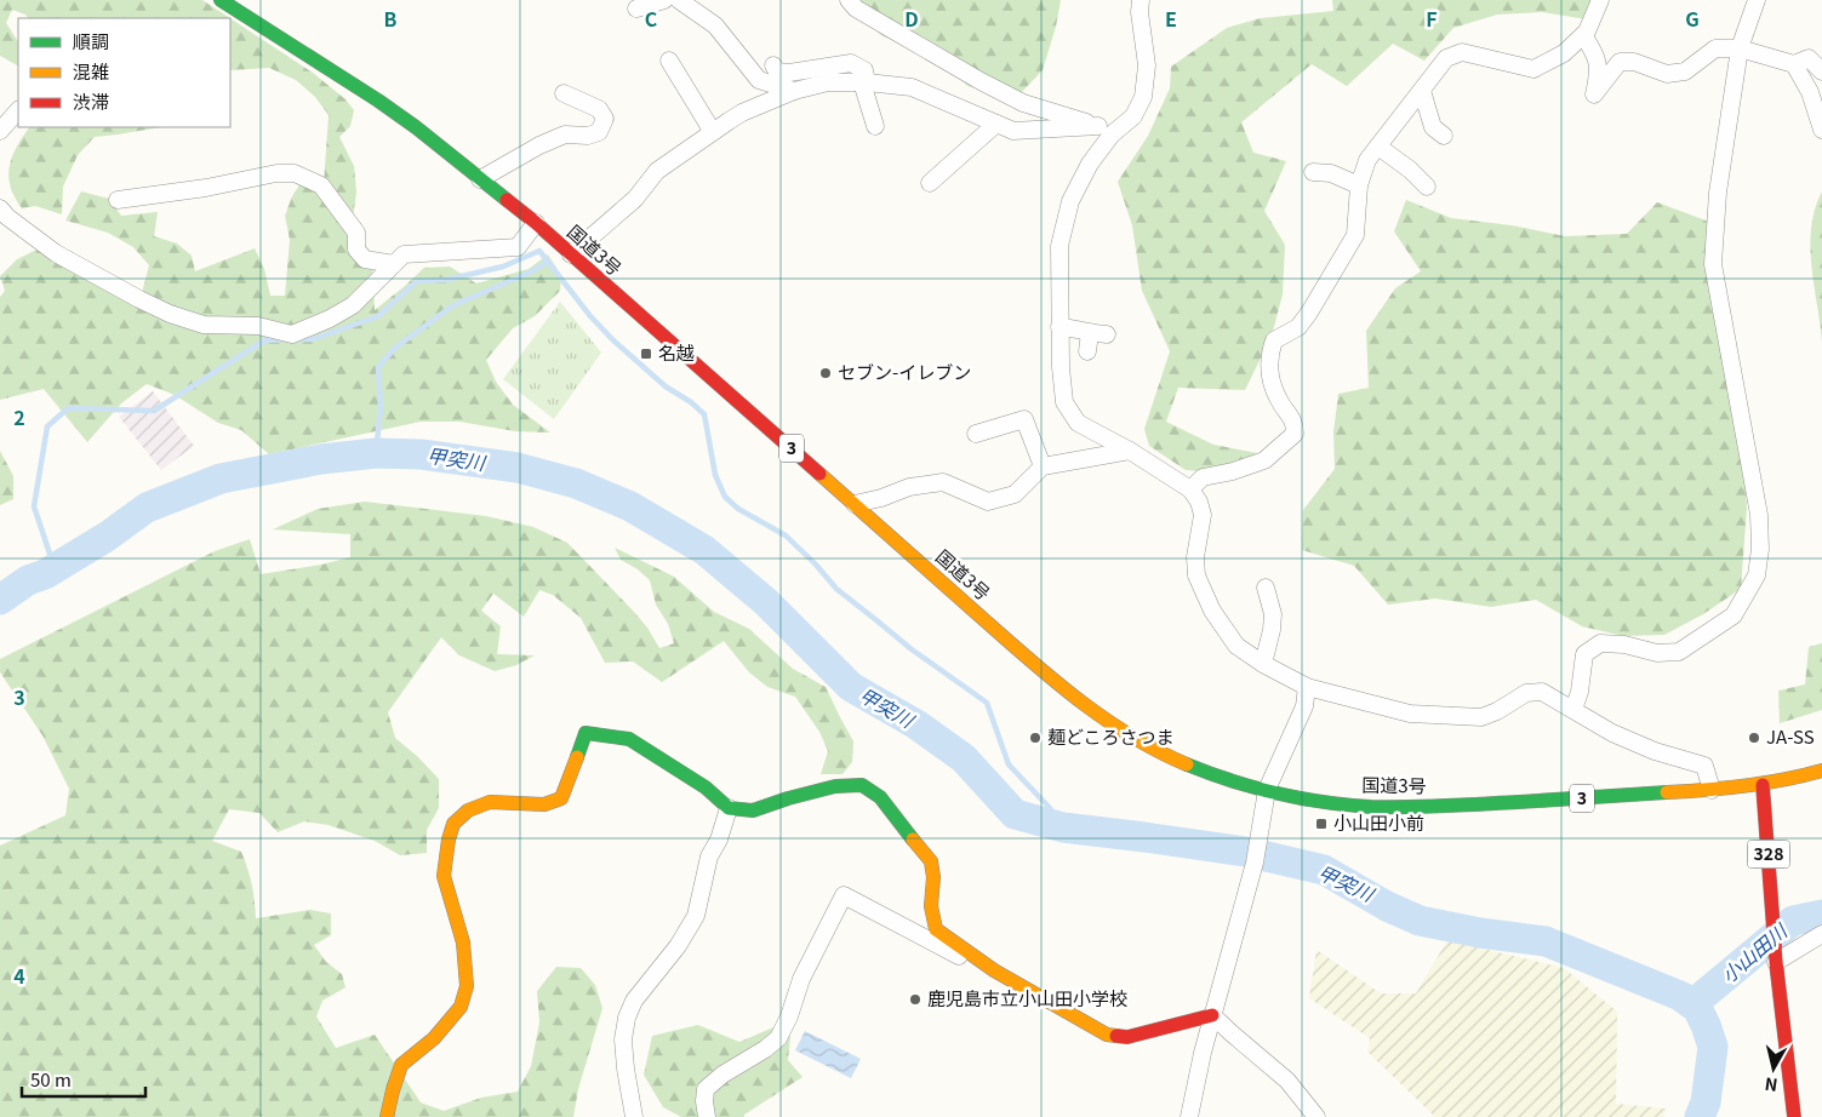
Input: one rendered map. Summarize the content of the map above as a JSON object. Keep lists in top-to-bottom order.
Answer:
{
  "streets": {
    "main road": ["国道3号", "3", "328"]
  },
  "crossings": [
    ["国道3号", "328"]
  ],
  "water": ["甲突川", "小山田川"],
  "places": {
    "transit": ["名越", "小山田小前"],
    "other": [
      "セブン-イレブン",
      "麺どころさつま",
      "JA-SS",
      "鹿児島市立小山田小学校"
    ]
  },
  "legend": ["順調", "混雑", "渋滞"],
  "scale_bar": "50 m",
  "north": "bottom",
  "grid": {
    "columns": [
      "B",
      "C",
      "D",
      "E",
      "F",
      "G"
    ],
    "rows": ["2", "3", "4"]
  }
}
